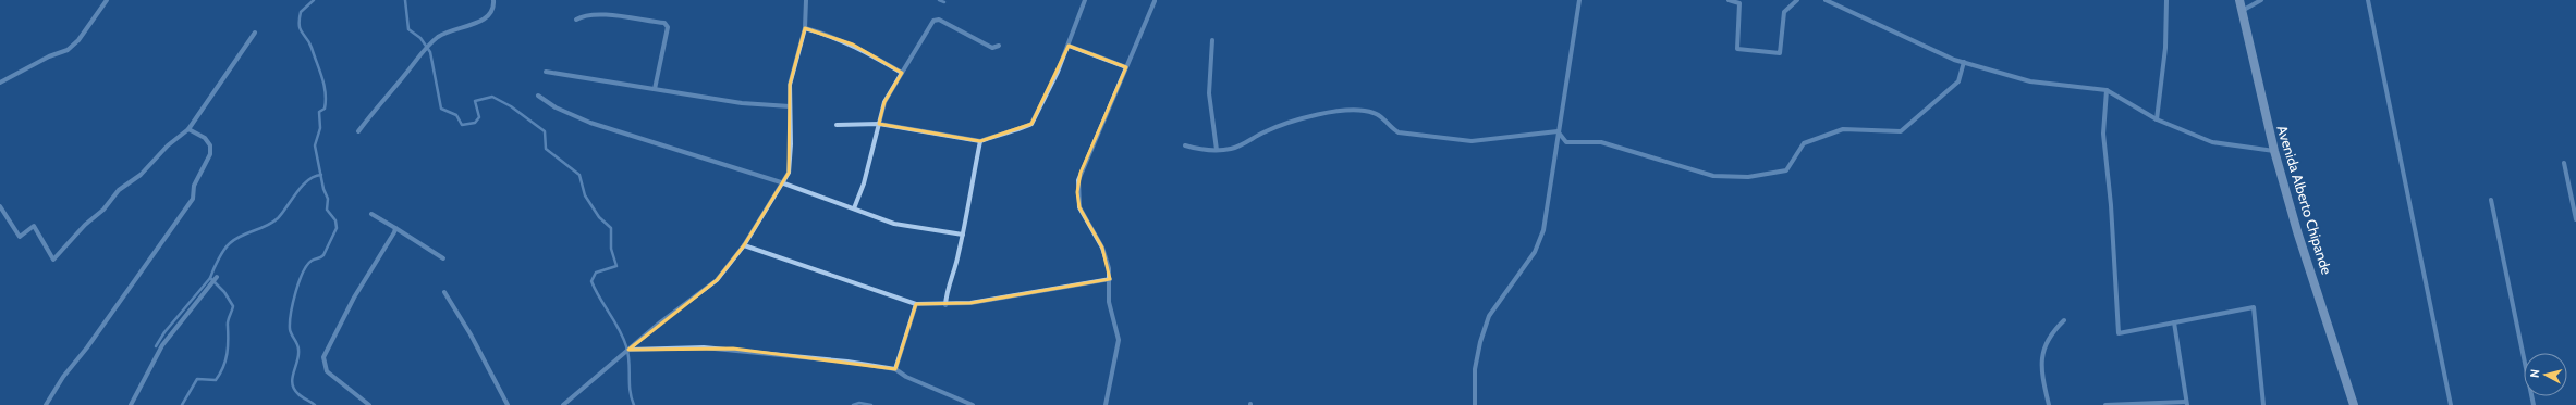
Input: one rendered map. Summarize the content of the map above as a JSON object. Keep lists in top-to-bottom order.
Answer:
{
  "streets": {
    "main road": ["Avenida Alberto Chipande"]
  },
  "north": "left"
}
